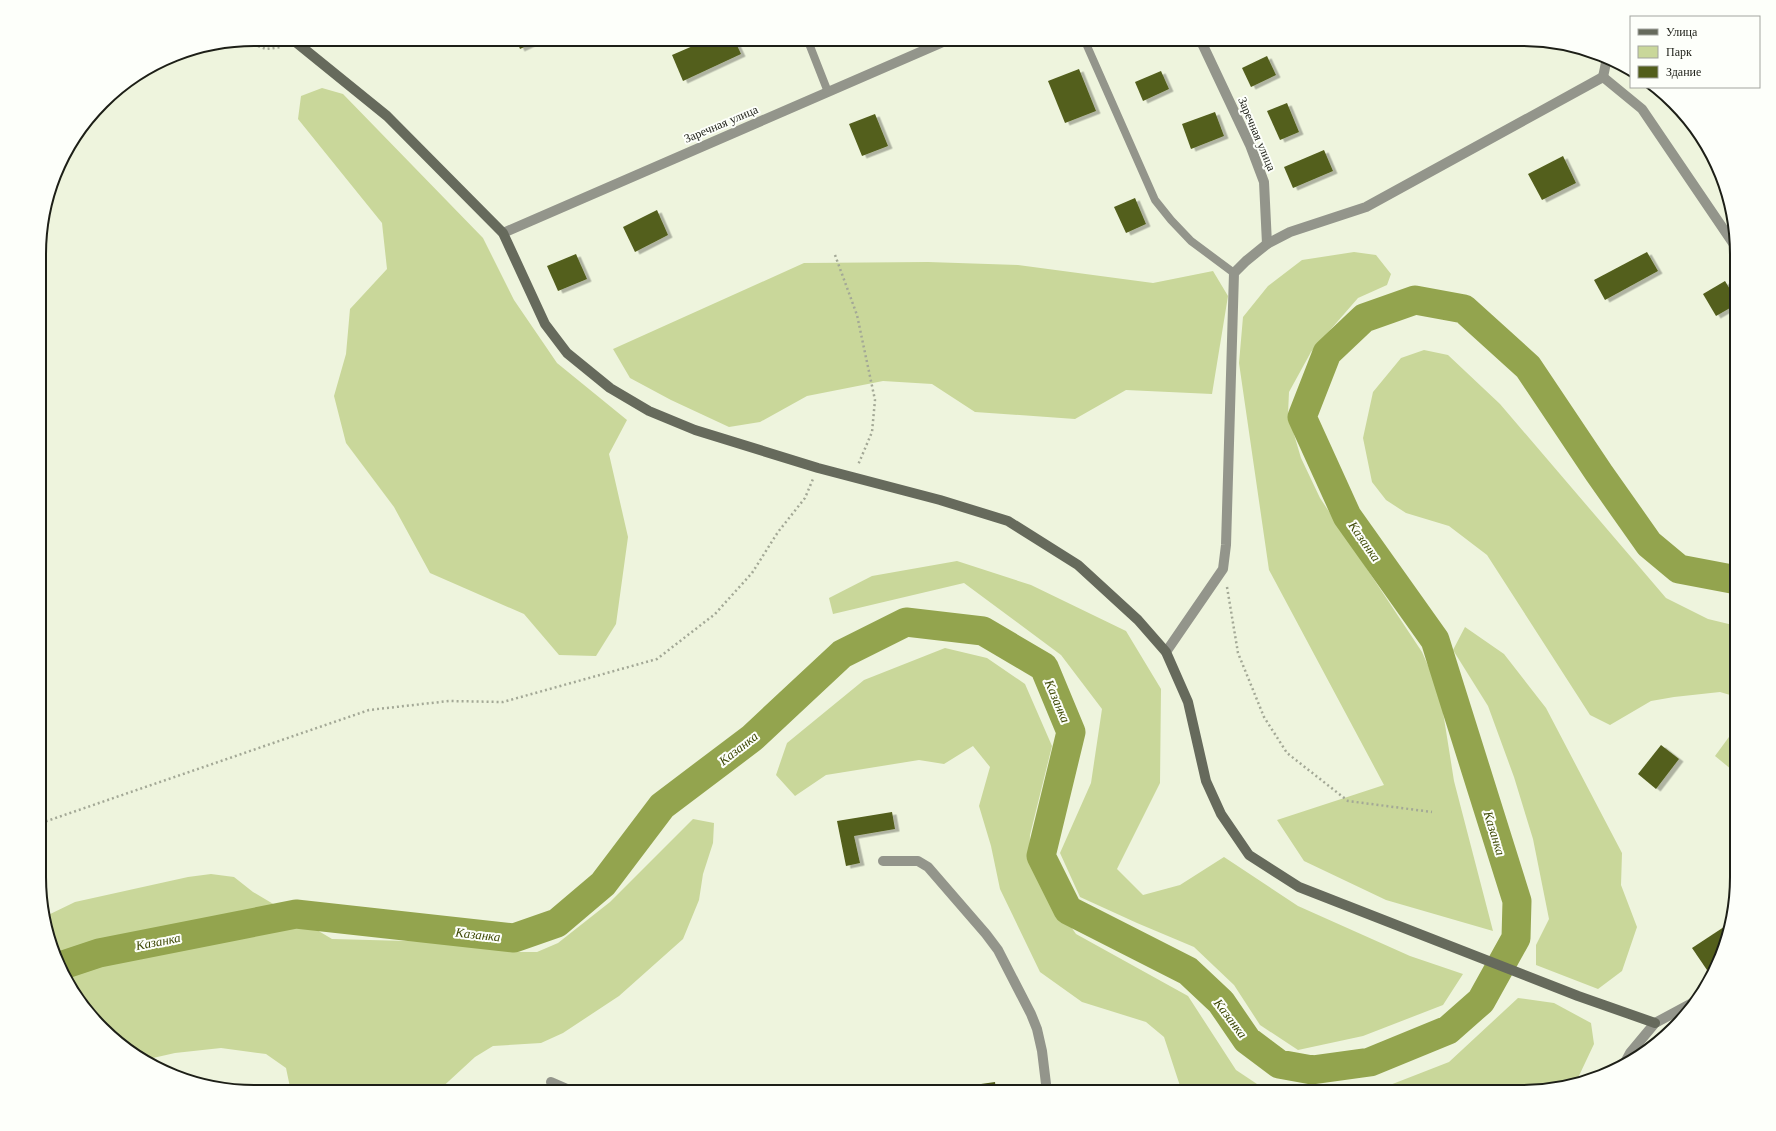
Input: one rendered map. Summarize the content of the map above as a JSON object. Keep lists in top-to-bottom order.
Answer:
{
  "streets": {
    "street": ["Заречная улица"]
  },
  "water": ["Казанка"],
  "legend": ["Улица", "Парк", "Здание"]
}
